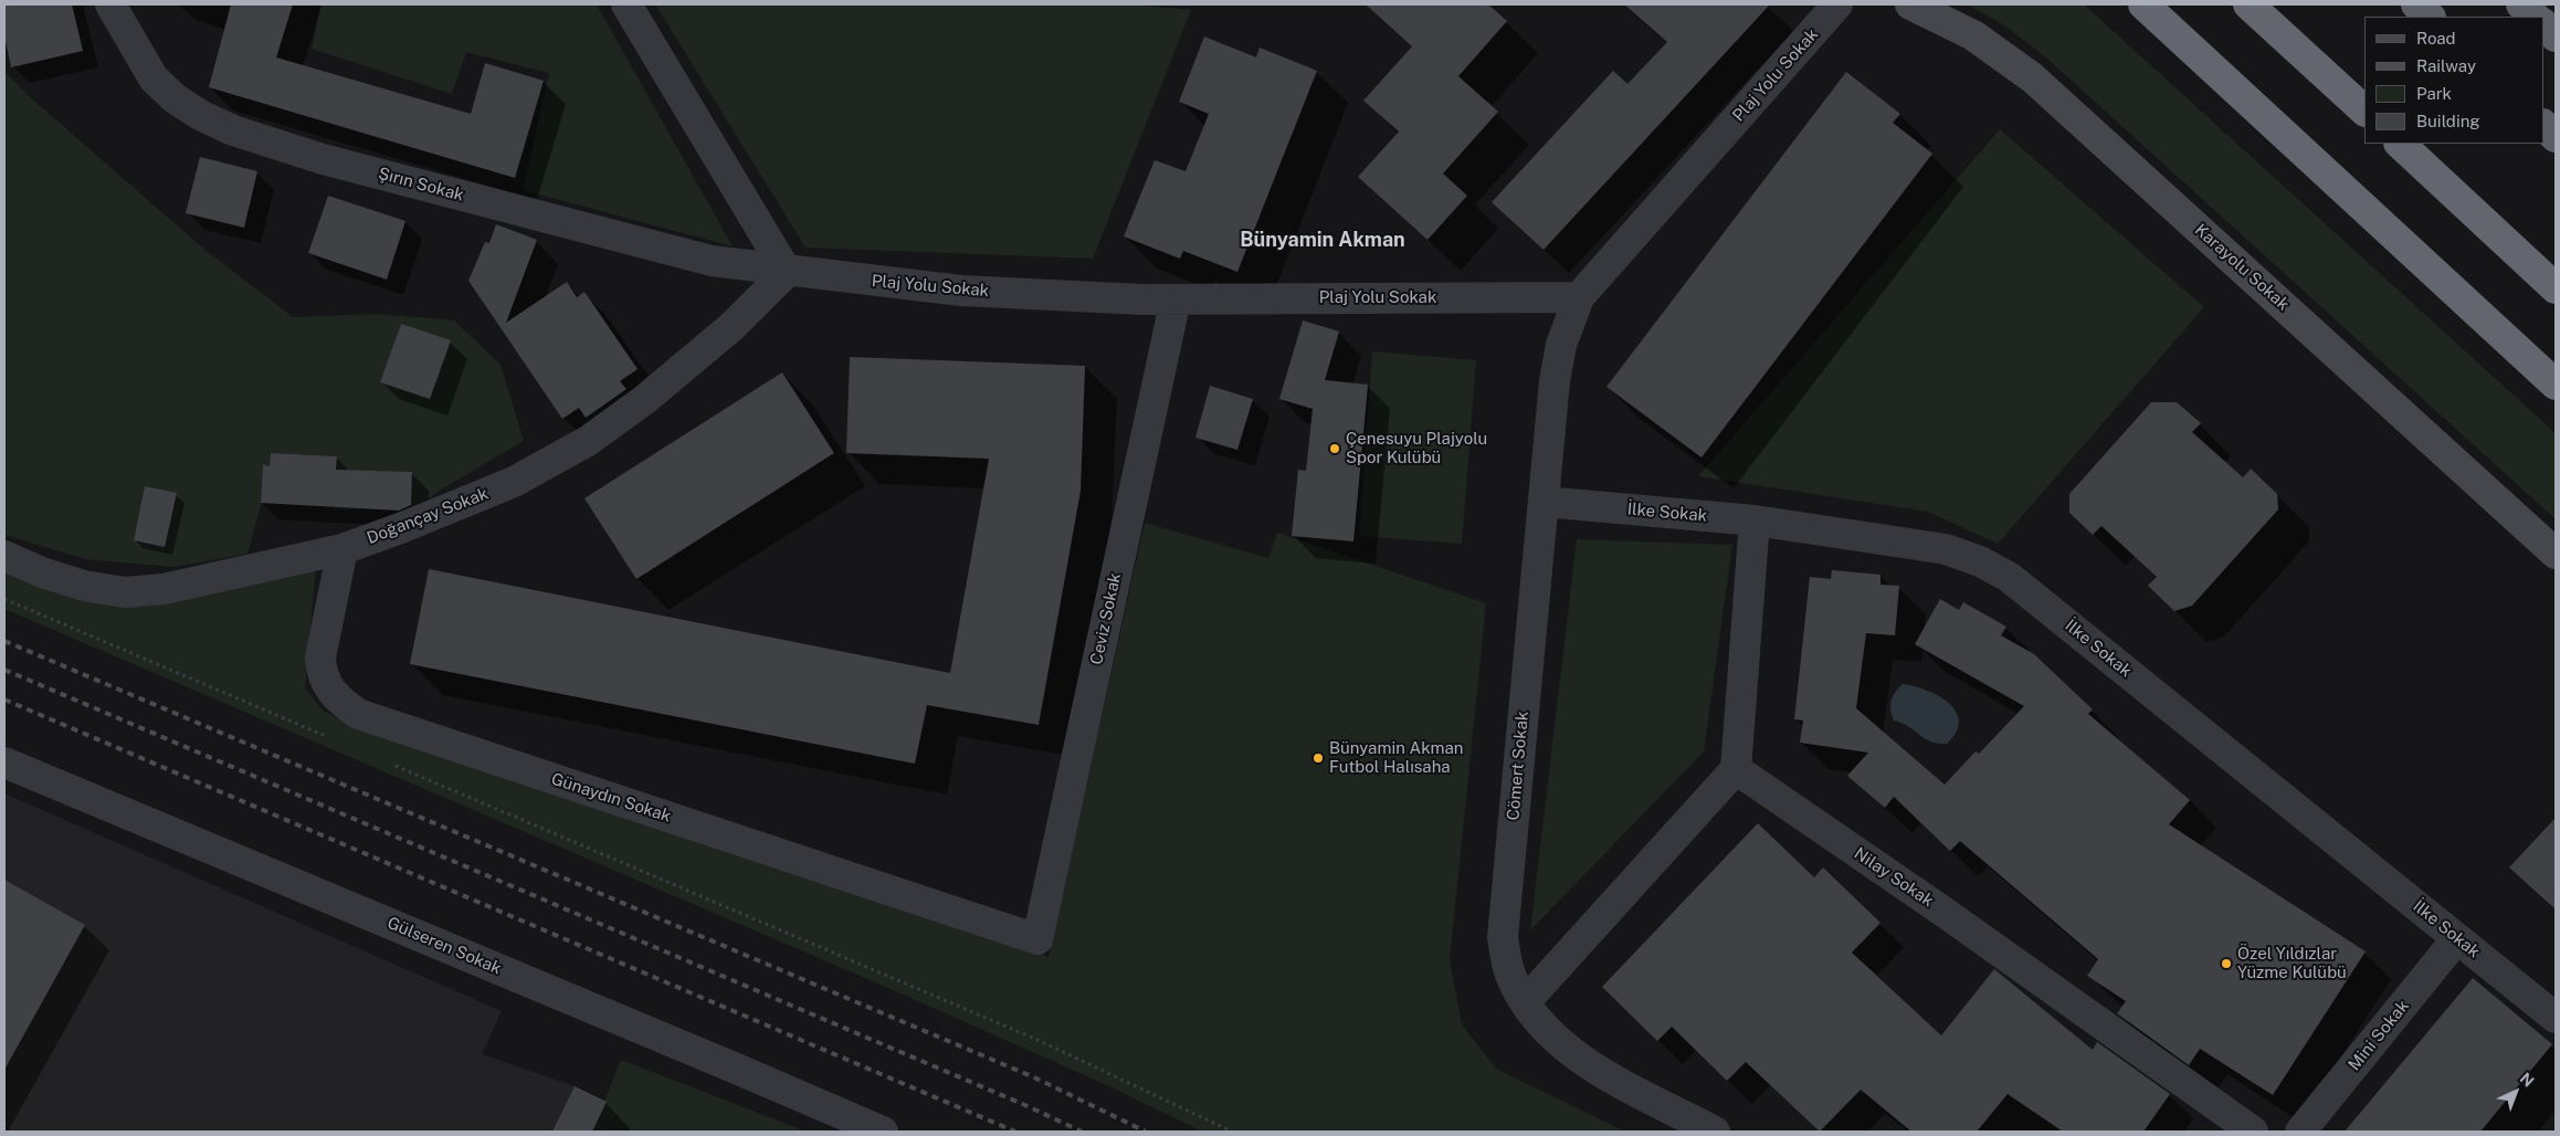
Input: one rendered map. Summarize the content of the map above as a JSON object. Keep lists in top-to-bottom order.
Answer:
{
  "streets": {
    "main road": ["Karayolu Sokak"],
    "street": [
      "Plaj Yolu Sokak",
      "Şırın Sokak",
      "İlke Sokak",
      "Doğançay Sokak",
      "Ceviz Sokak",
      "Cömert Sokak",
      "Günaydın Sokak",
      "Nilay Sokak",
      "Gülseren Sokak",
      "Mini Sokak"
    ]
  },
  "crossings": [
    ["Plaj Yolu Sokak", "Şırın Sokak"],
    ["Plaj Yolu Sokak", "Doğançay Sokak"],
    ["Plaj Yolu Sokak", "Ceviz Sokak"],
    ["Plaj Yolu Sokak", "Cömert Sokak"],
    ["Şırın Sokak", "Doğançay Sokak"],
    ["İlke Sokak", "Cömert Sokak"],
    ["İlke Sokak", "Mini Sokak"],
    ["Doğançay Sokak", "Günaydın Sokak"],
    ["Ceviz Sokak", "Günaydın Sokak"]
  ],
  "districts": ["Bünyamin Akman"],
  "places": ["Çenesuyu Plajyolu Spor Kulübü", "Bünyamin Akman Futbol Halısaha", "Özel Yıldızlar Yüzme Kulübü"],
  "legend": [
    "Road",
    "Railway",
    "Park",
    "Building"
  ],
  "north": "top right"
}
